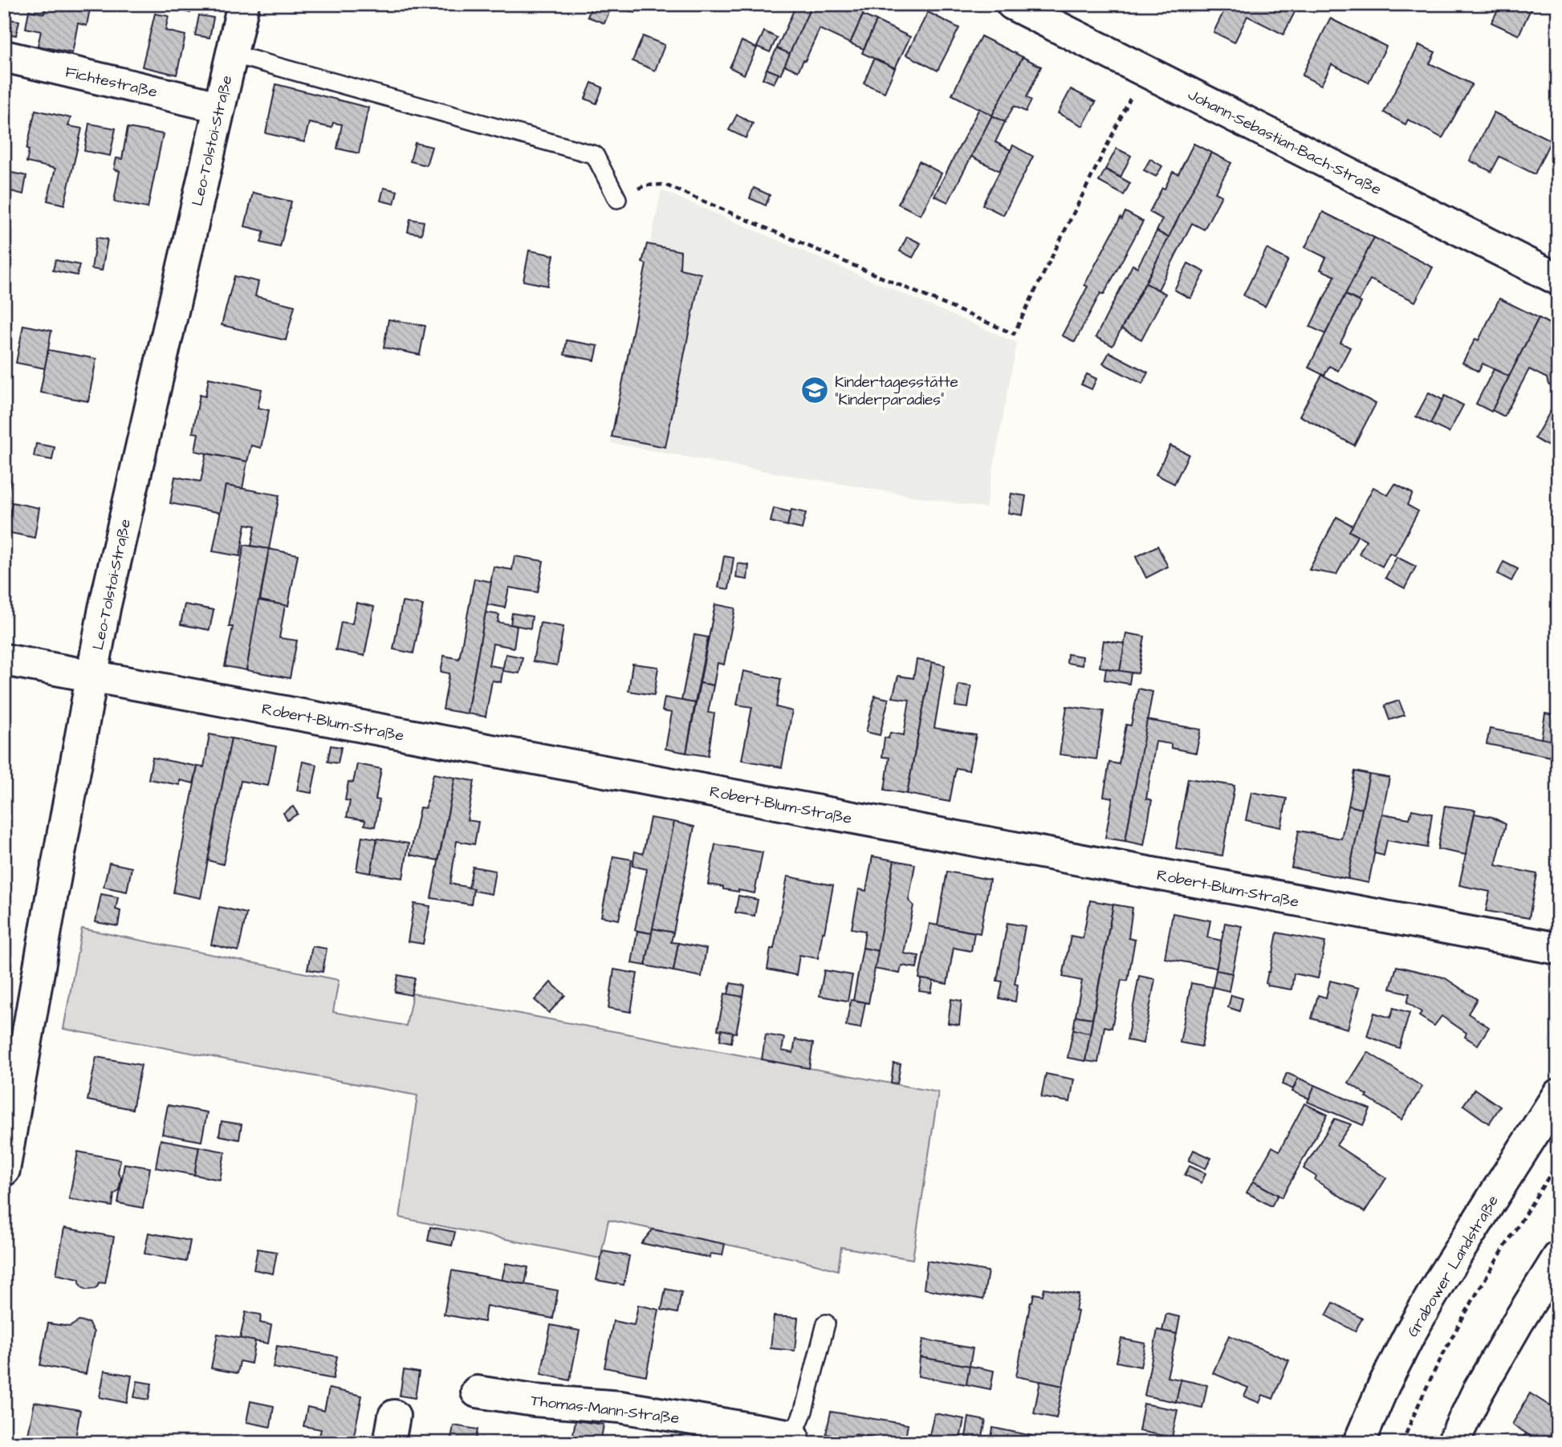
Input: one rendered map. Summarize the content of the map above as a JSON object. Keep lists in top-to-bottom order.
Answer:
{
  "streets": {
    "street": [
      "Fichtestraße",
      "Leo-Tolstoi-Straße",
      "Johann-Sebastian-Bach-Straße",
      "Robert-Blum-Straße",
      "Grabower Landstraße",
      "Thomas-Mann-Straße"
    ]
  },
  "crossings": [
    ["Fichtestraße", "Leo-Tolstoi-Straße"],
    ["Leo-Tolstoi-Straße", "Robert-Blum-Straße"]
  ],
  "places": {
    "school or university": ["Kindertagesstätte \"Kinderparadies\""]
  }
}
